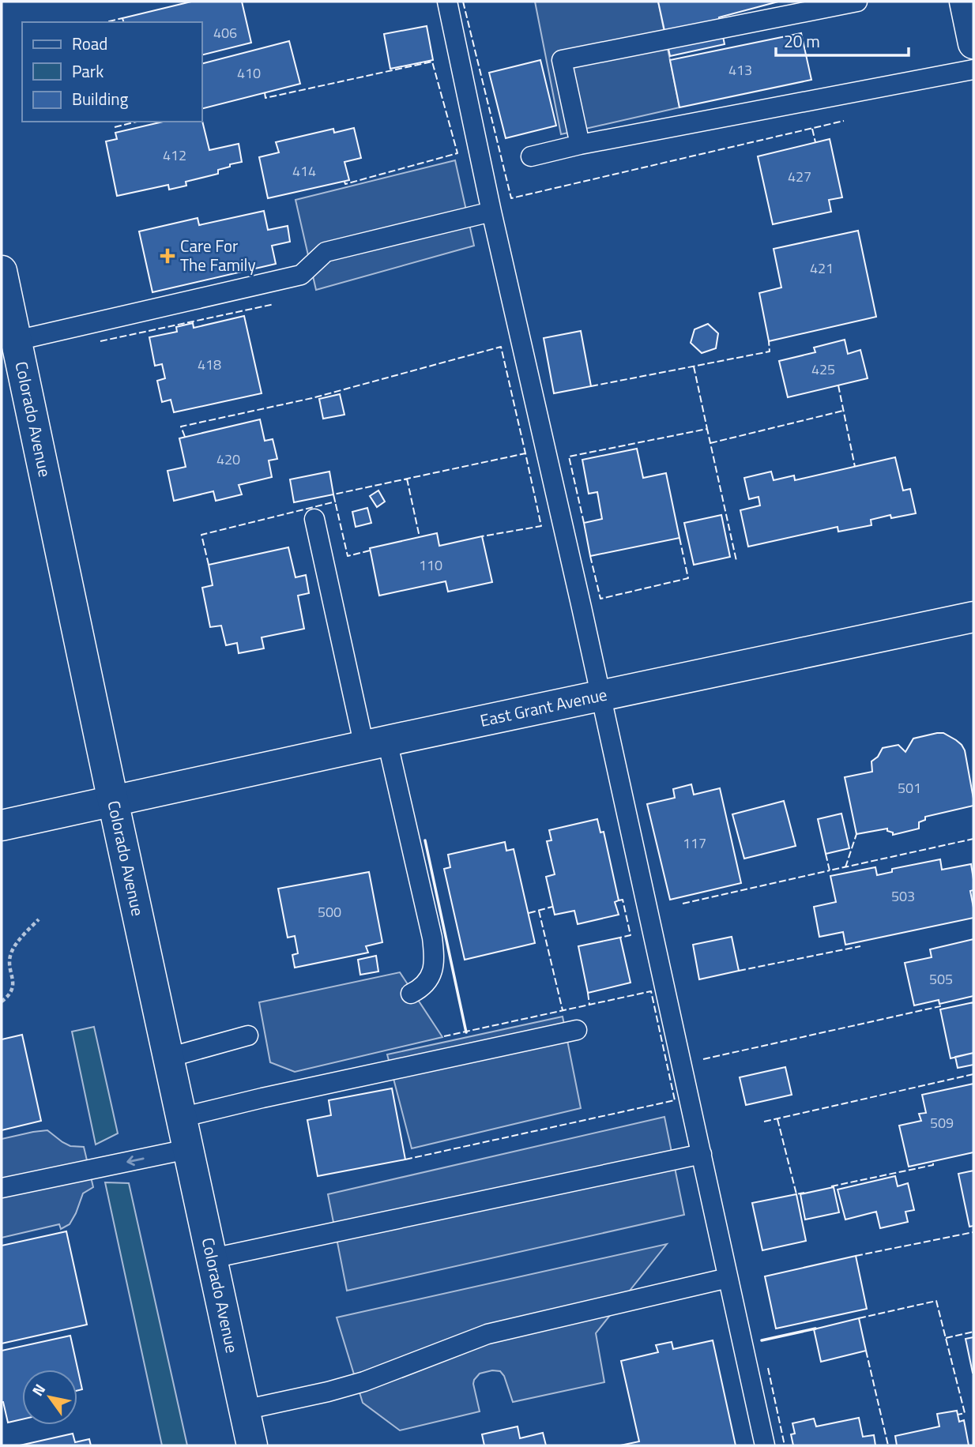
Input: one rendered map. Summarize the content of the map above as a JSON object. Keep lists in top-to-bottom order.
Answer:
{
  "streets": {
    "street": ["Colorado Avenue", "East Grant Avenue"]
  },
  "crossings": [
    ["Colorado Avenue", "East Grant Avenue"]
  ],
  "places": {
    "health": ["Care For The Family"]
  },
  "house_numbers": [
    "406",
    "413",
    "410",
    "412",
    "414",
    "427",
    "421",
    "418",
    "425",
    "420",
    "110",
    "501",
    "117",
    "503",
    "500",
    "505",
    "509"
  ],
  "legend": ["Road", "Park", "Building"],
  "scale_bar": "20 m",
  "north": "top left"
}
